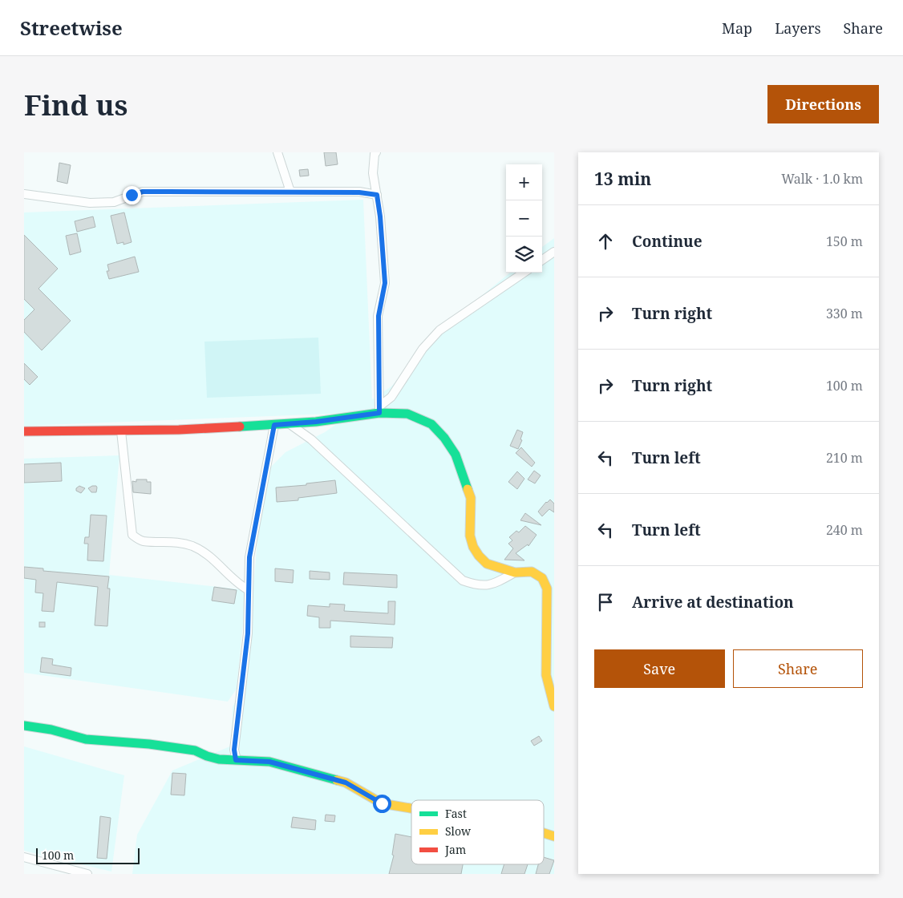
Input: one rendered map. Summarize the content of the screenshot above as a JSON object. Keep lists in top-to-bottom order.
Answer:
{
  "legend": ["Fast", "Slow", "Jam"],
  "scale_bar": "100 m",
  "page": {
    "header": "Streetwise",
    "nav": ["Map", "Layers", "Share"],
    "buttons": [
      "Directions",
      ["Save", "Share"]
    ],
    "title": "Find us",
    "heading": ["13 min", "Walk · 1.0 km"],
    "map_buttons": ["+", "−"],
    "list": [
      ["Continue", "150 m"],
      ["Turn right", "330 m"],
      ["Turn right", "100 m"],
      ["Turn left", "210 m"],
      ["Turn left", "240 m"],
      "Arrive at destination"
    ],
    "scale": "100 m"
  }
}
